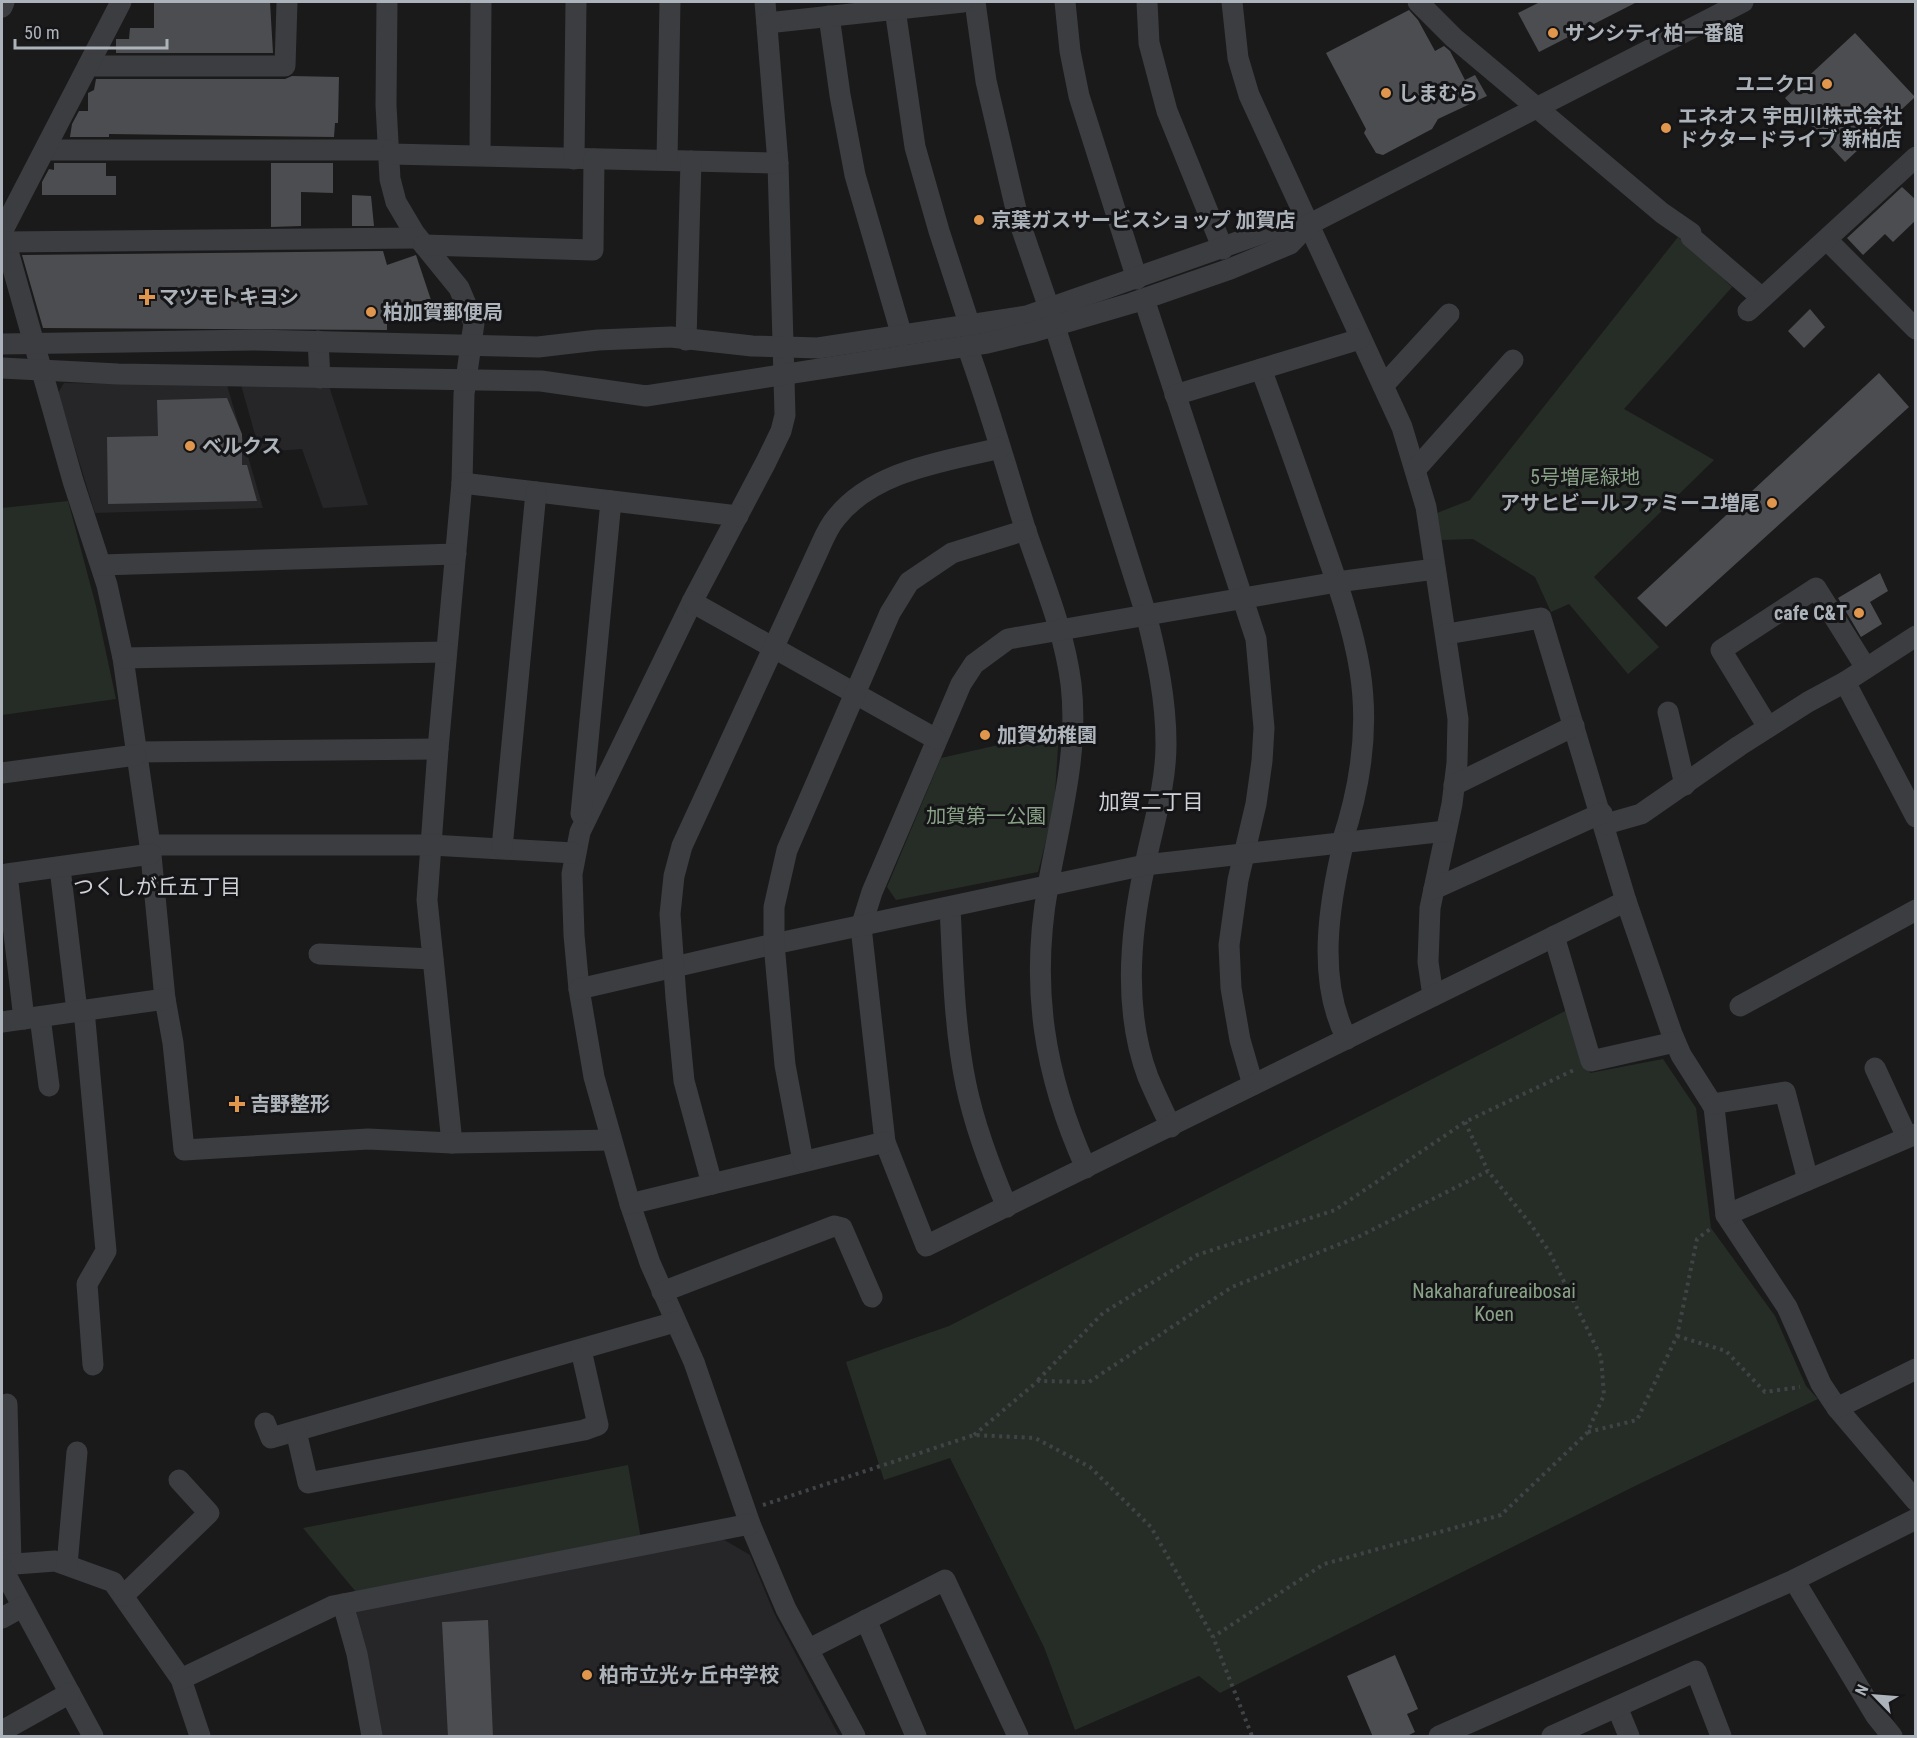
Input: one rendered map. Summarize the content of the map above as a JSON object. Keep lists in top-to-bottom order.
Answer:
{
  "districts": ["加賀二丁目", "つくしが丘五丁目"],
  "parks": ["5号増尾緑地", "加賀第一公園", "Nakaharafureaibosai Koen"],
  "places": {
    "other": [
      "サンシティ柏一番館",
      "ユニクロ",
      "しまむら",
      "エネオス 宇田川株式会社 ドクタードライブ 新柏店",
      "京葉ガスサービスショップ 加賀店",
      "柏加賀郵便局",
      "ベルクス",
      "アサヒビールファミーユ増尾",
      "cafe C&T",
      "加賀幼稚園",
      "柏市立光ヶ丘中学校"
    ],
    "health": ["マツモトキヨシ", "吉野整形"]
  },
  "scale_bar": "50 m",
  "north": "top left"
}
